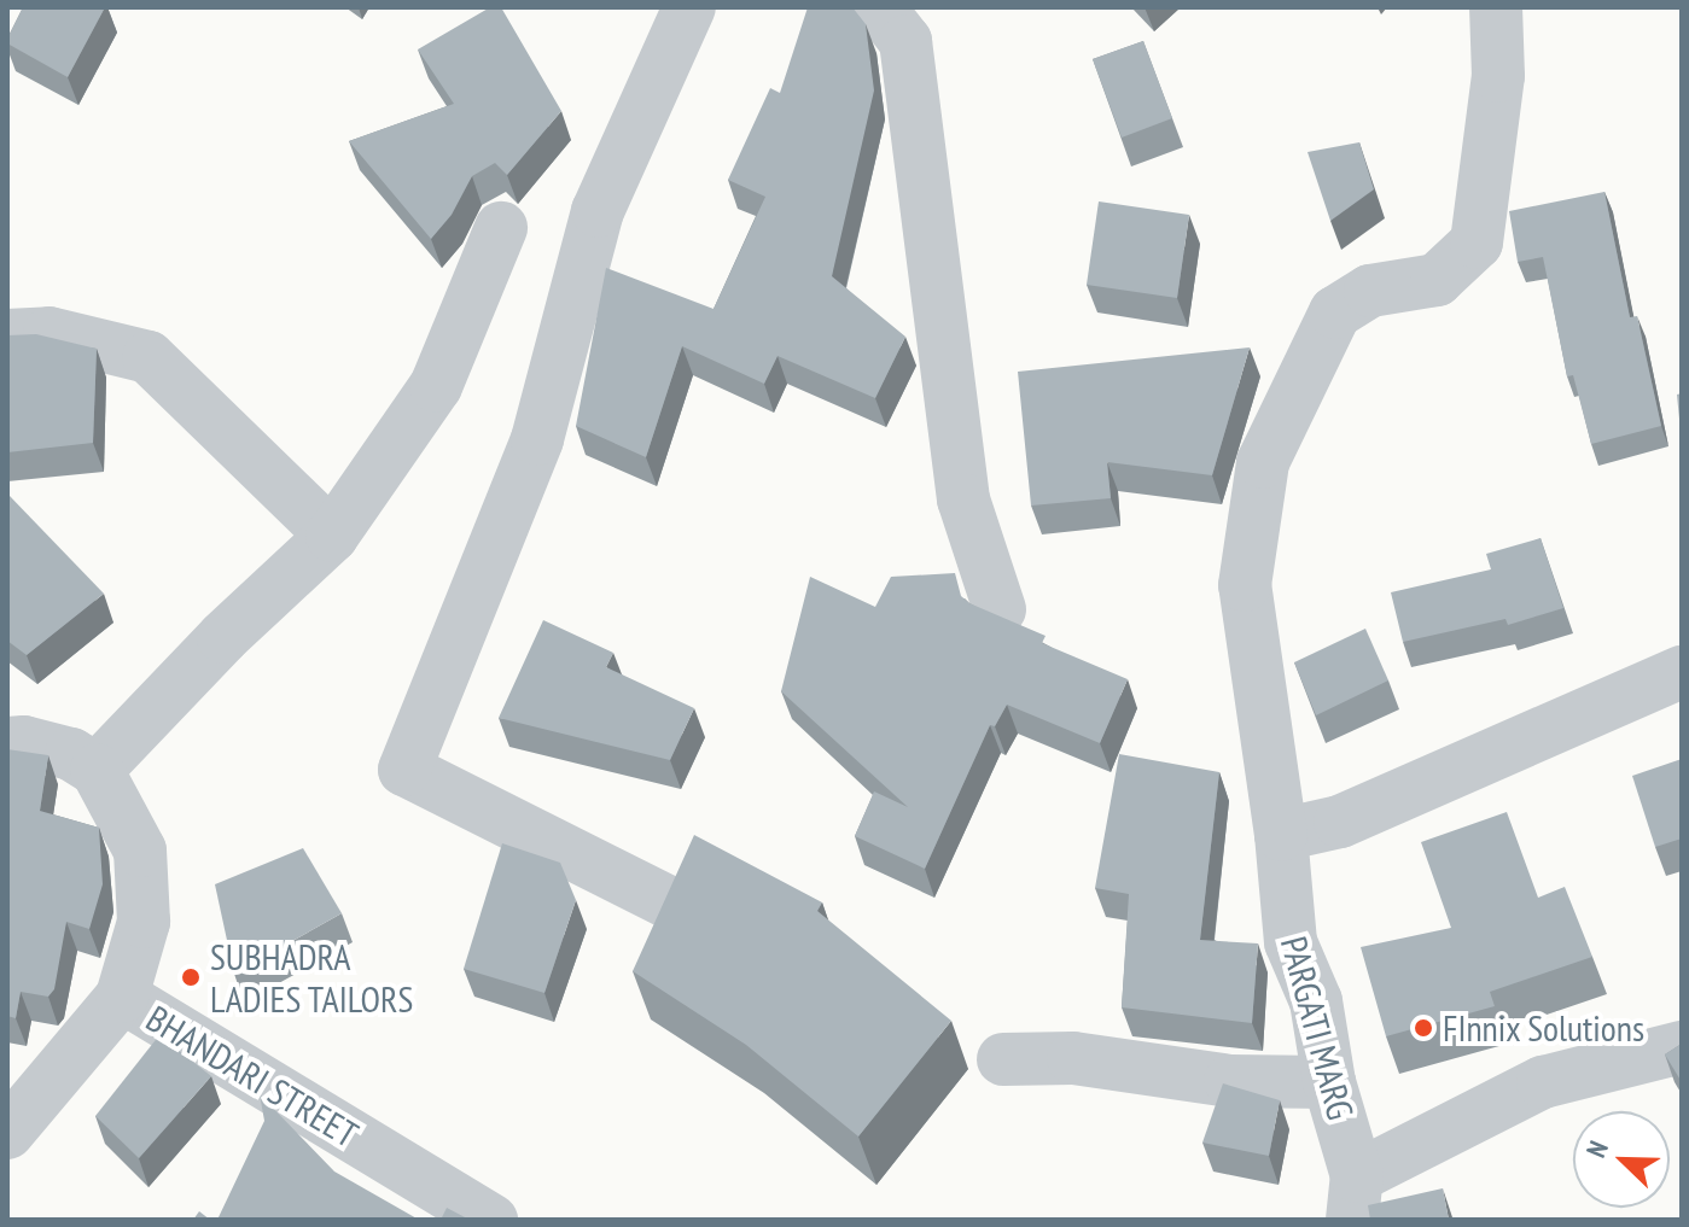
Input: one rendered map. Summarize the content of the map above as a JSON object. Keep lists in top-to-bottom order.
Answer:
{
  "streets": {
    "street": ["PARGATI MARG", "BHANDARI STREET"]
  },
  "places": ["SUBHADRA LADIES TAILORS", "FInnix Solutions"],
  "north": "top left"
}
